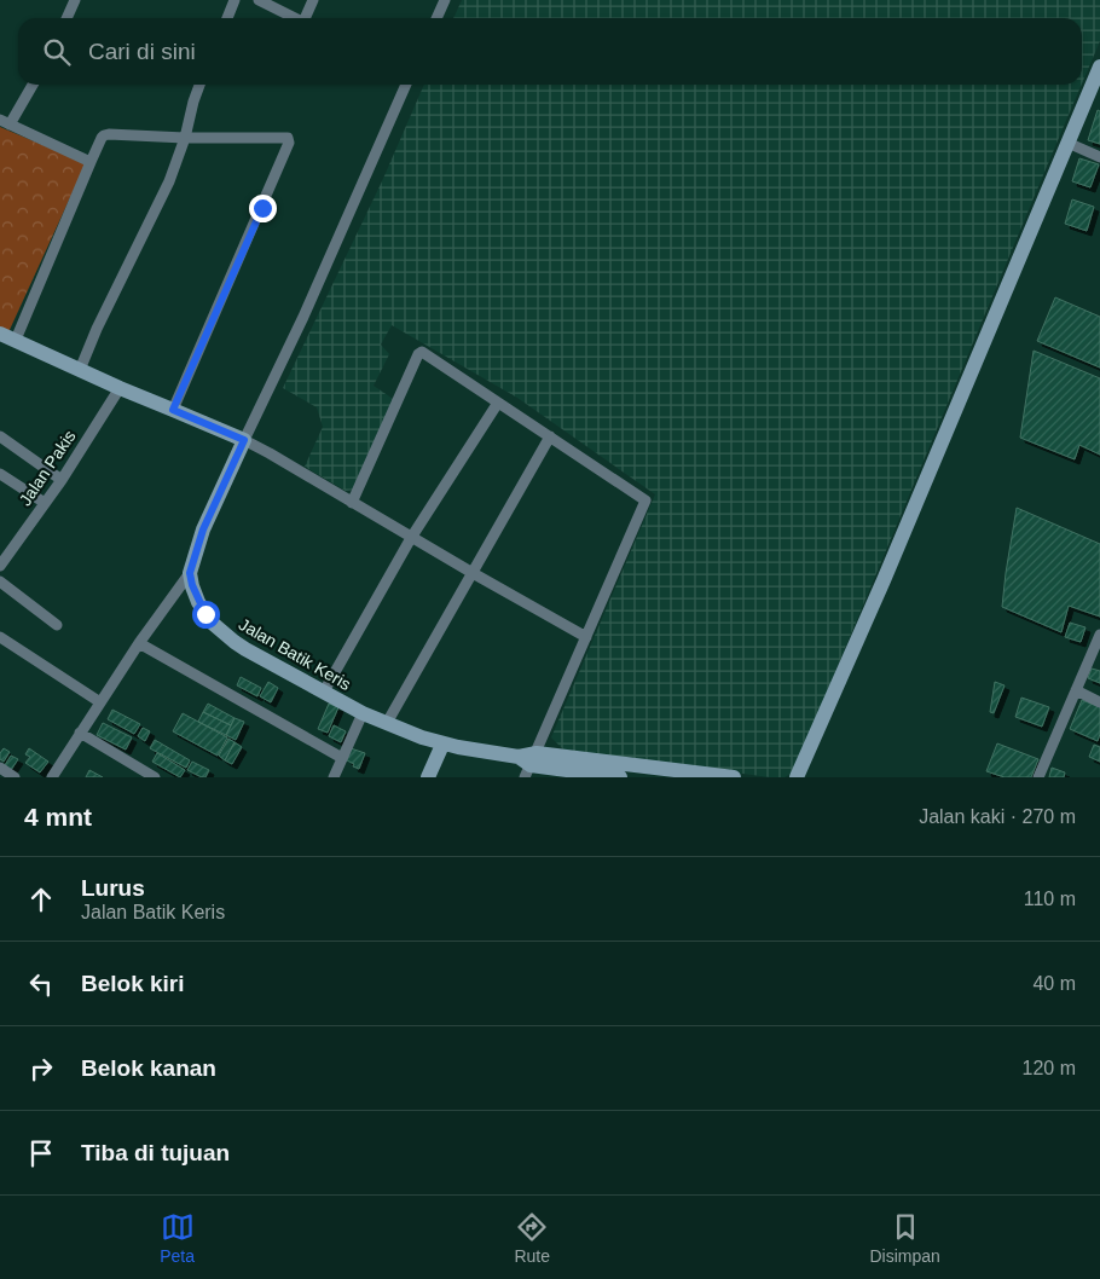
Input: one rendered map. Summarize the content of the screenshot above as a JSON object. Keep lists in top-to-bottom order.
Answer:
{
  "streets": {
    "street": ["Jalan Pakis", "Jalan Batik Keris"]
  },
  "page": {
    "search": "Cari di sini",
    "heading": ["4 mnt", "Jalan kaki · 270 m"],
    "list": [
      ["Lurus", "Jalan Batik Keris", "110 m"],
      ["Belok kiri", "40 m"],
      ["Belok kanan", "120 m"],
      "Tiba di tujuan"
    ],
    "nav": ["Peta", "Rute", "Disimpan"]
  }
}
